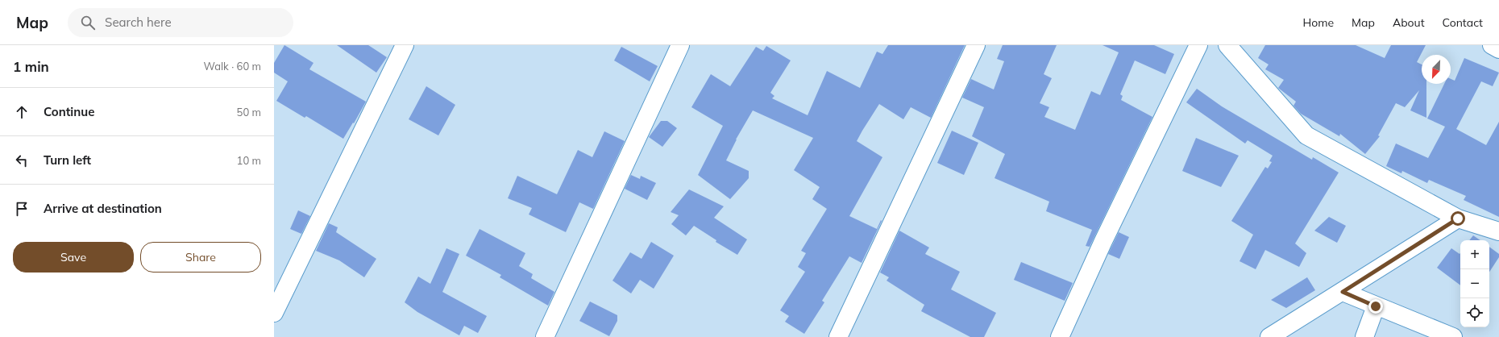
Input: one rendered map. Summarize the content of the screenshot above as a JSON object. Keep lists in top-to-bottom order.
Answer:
{
  "north": "bottom left",
  "page": {
    "header": "Map",
    "search": "Search here",
    "nav": [
      "Home",
      "Map",
      "About",
      "Contact"
    ],
    "heading": ["1 min", "Walk · 60 m"],
    "list": [
      ["Continue", "50 m"],
      ["Turn left", "10 m"],
      "Arrive at destination"
    ],
    "buttons": ["Save", "Share"],
    "map_buttons": ["+", "−"]
  }
}
